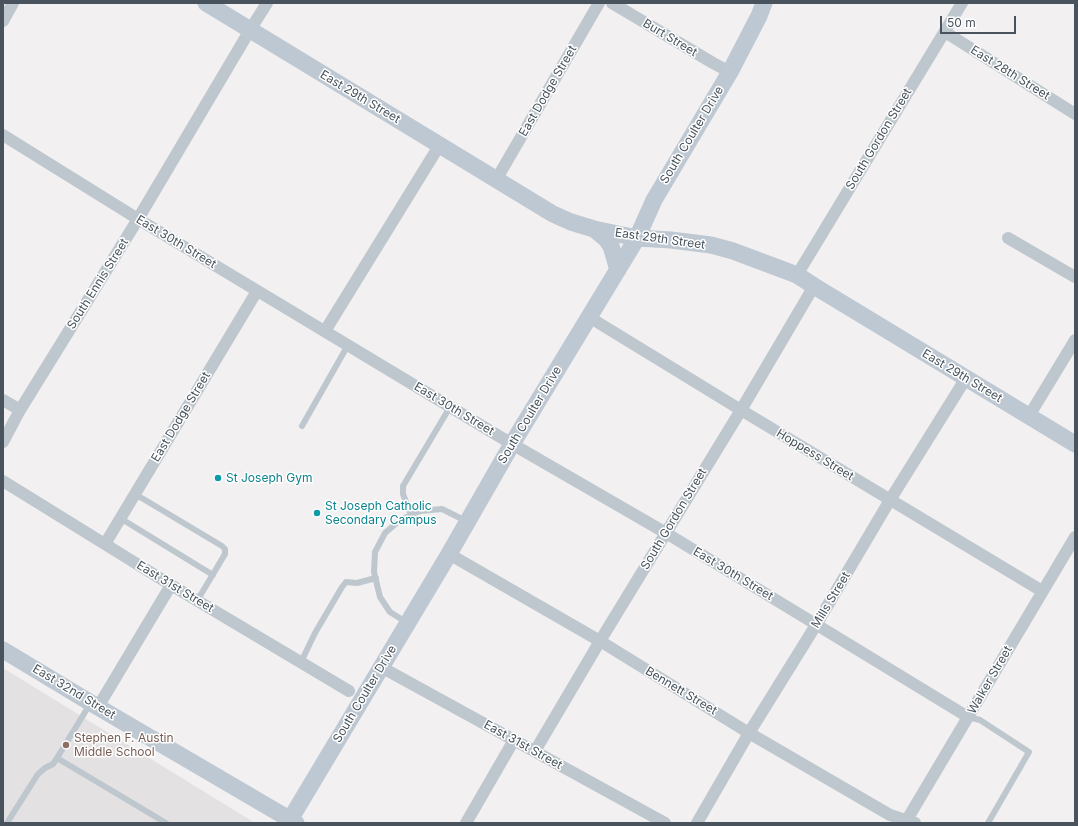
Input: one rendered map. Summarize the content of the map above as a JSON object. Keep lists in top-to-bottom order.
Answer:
{
  "streets": {
    "street": [
      "Burt Street",
      "East 28th Street",
      "East Dodge Street",
      "East 29th Street",
      "South Coulter Drive",
      "South Gordon Street",
      "East 30th Street",
      "South Ennis Street",
      "Hoppess Street",
      "East 31st Street",
      "Mills Street",
      "Walker Street",
      "Bennett Street",
      "East 32nd Street"
    ]
  },
  "crossings": [
    ["Burt Street", "South Coulter Drive"],
    ["East 28th Street", "South Gordon Street"],
    ["East Dodge Street", "East 29th Street"],
    ["East Dodge Street", "East 30th Street"],
    ["East Dodge Street", "East 31st Street"],
    ["East 29th Street", "South Coulter Drive"],
    ["East 29th Street", "South Gordon Street"],
    ["East 29th Street", "South Ennis Street"],
    ["East 29th Street", "Mills Street"],
    ["South Coulter Drive", "East 30th Street"],
    ["South Coulter Drive", "Hoppess Street"],
    ["South Coulter Drive", "East 31st Street"],
    ["South Coulter Drive", "Bennett Street"],
    ["South Coulter Drive", "East 32nd Street"],
    ["South Gordon Street", "East 30th Street"],
    ["South Gordon Street", "Hoppess Street"],
    ["South Gordon Street", "East 31st Street"],
    ["South Gordon Street", "Bennett Street"],
    ["East 30th Street", "South Ennis Street"],
    ["East 30th Street", "Mills Street"],
    ["East 30th Street", "Walker Street"],
    ["Hoppess Street", "Mills Street"],
    ["Hoppess Street", "Walker Street"],
    ["Mills Street", "Bennett Street"],
    ["Walker Street", "Bennett Street"]
  ],
  "places": ["St Joseph Gym", "St Joseph Catholic Secondary Campus", "Stephen F. Austin Middle School"],
  "scale_bar": "50 m"
}
